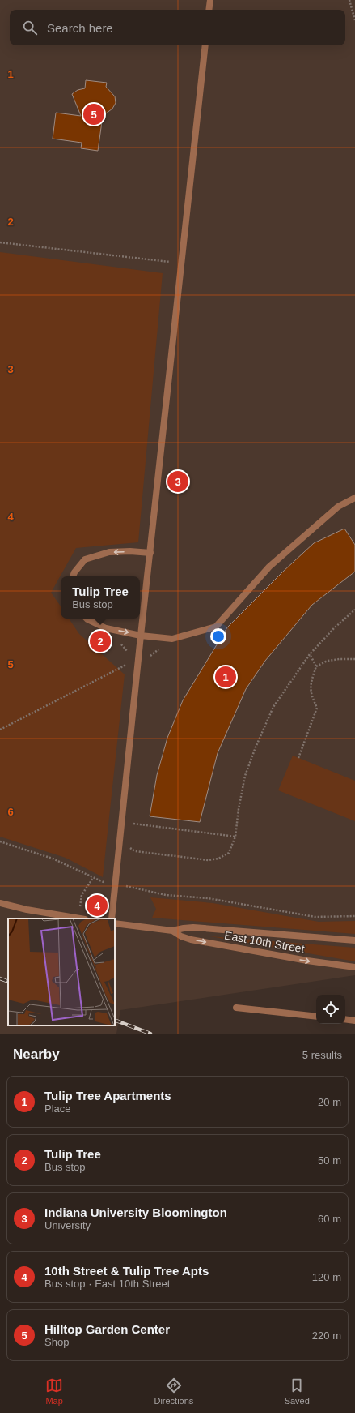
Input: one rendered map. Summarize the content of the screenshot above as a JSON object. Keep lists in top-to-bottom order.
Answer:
{
  "streets": {
    "street": ["East 10th Street"]
  },
  "page": {
    "search": "Search here",
    "pins": [
      "5",
      "3",
      "2",
      "1",
      "4"
    ],
    "popup": ["Tulip Tree", "Bus stop"],
    "heading": ["Nearby", "5 results"],
    "list": [
      {
        "mark": "1",
        "name": "Tulip Tree Apartments",
        "note": "Place",
        "value": "20 m"
      },
      {
        "mark": "2",
        "name": "Tulip Tree",
        "note": "Bus stop",
        "value": "50 m"
      },
      {
        "mark": "3",
        "name": "Indiana University Bloomington",
        "note": "University",
        "value": "60 m"
      },
      {
        "mark": "4",
        "name": "10th Street & Tulip Tree Apts",
        "note": "Bus stop · East 10th Street",
        "value": "120 m"
      },
      {
        "mark": "5",
        "name": "Hilltop Garden Center",
        "note": "Shop",
        "value": "220 m"
      }
    ],
    "nav": ["Map", "Directions", "Saved"]
  },
  "grid": {
    "rows": [
      "1",
      "2",
      "3",
      "4",
      "5",
      "6"
    ]
  }
}
